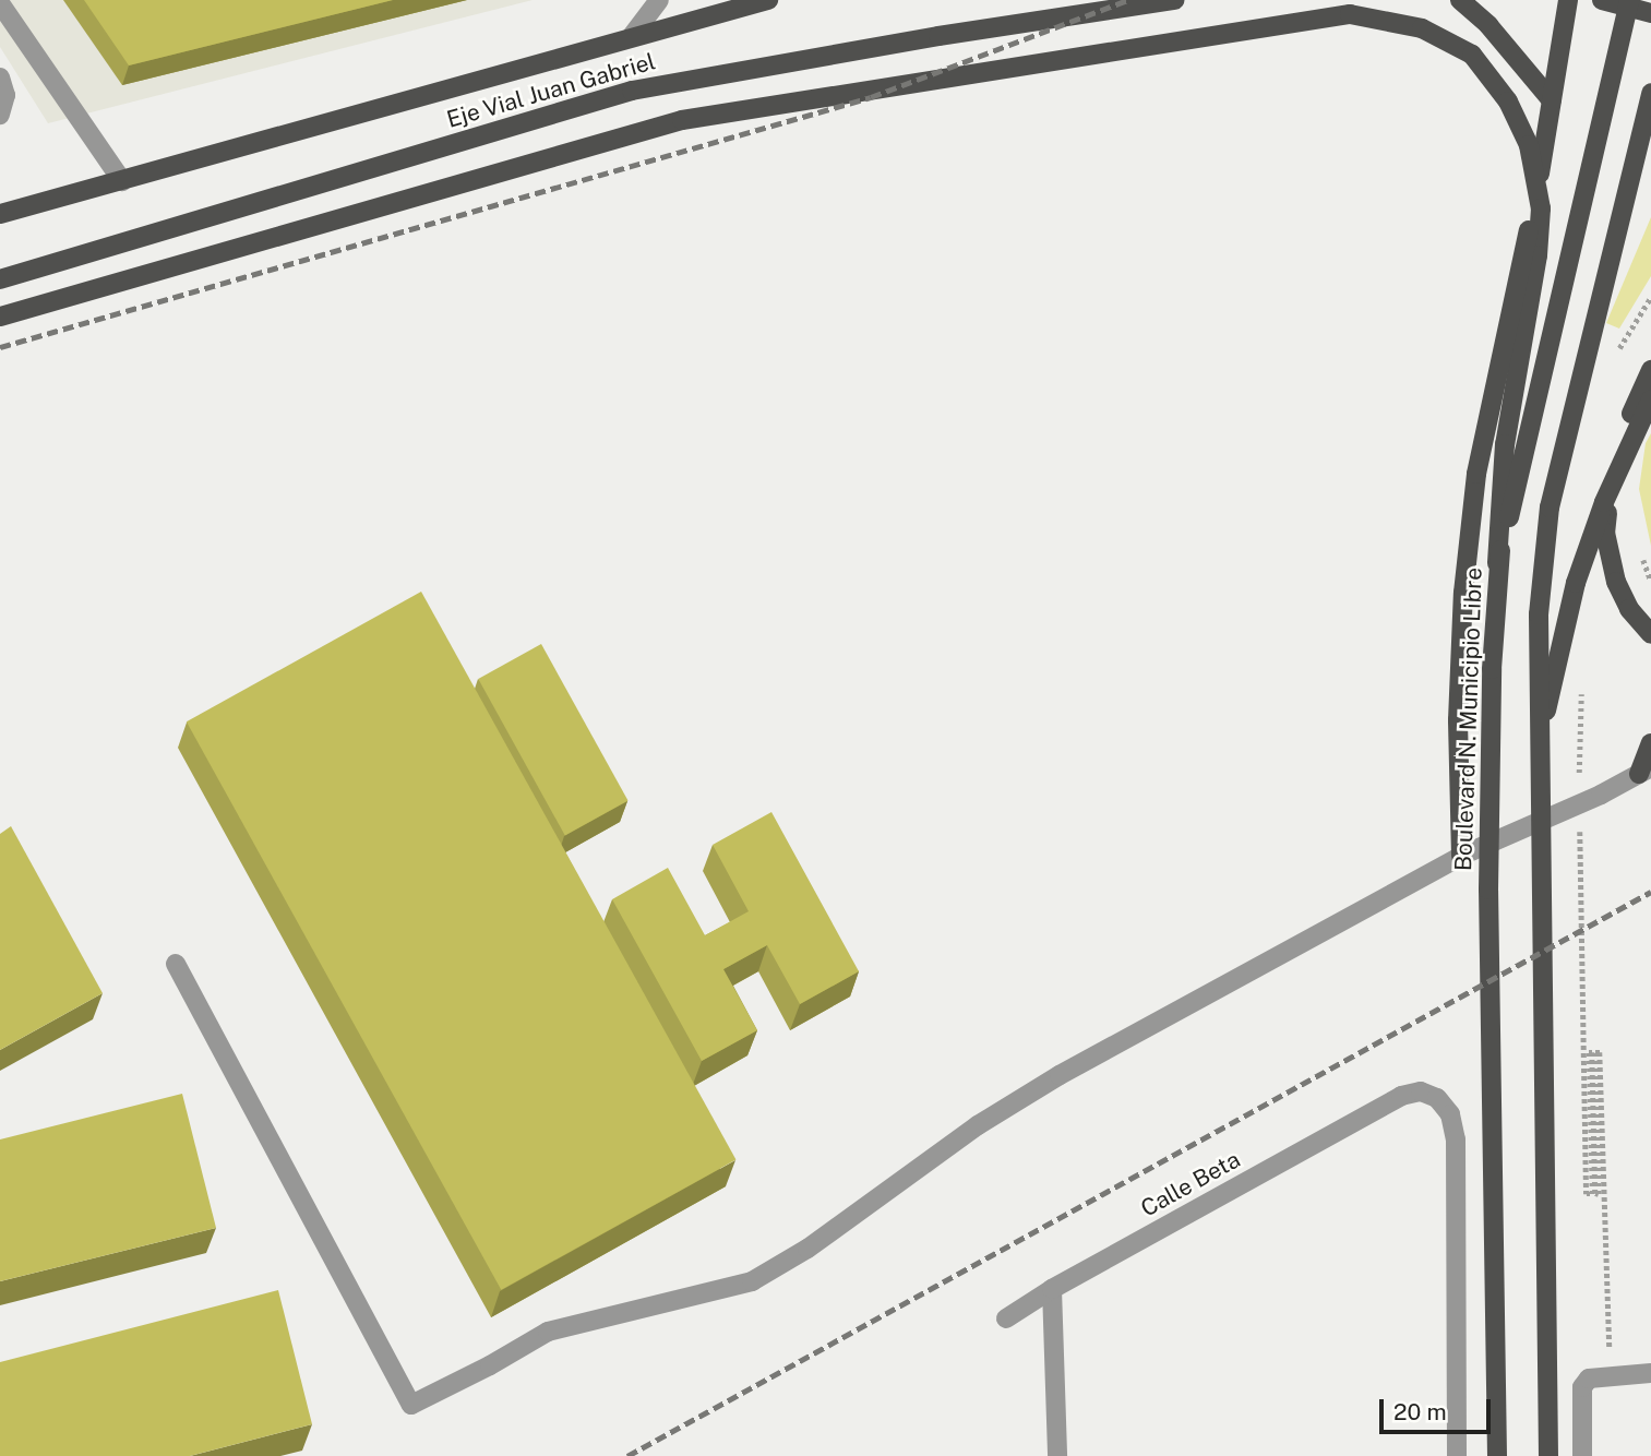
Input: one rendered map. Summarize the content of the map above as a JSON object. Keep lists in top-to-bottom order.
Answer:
{
  "streets": {
    "main road": ["Eje Vial Juan Gabriel", "Boulevard N. Municipio Libre"],
    "street": ["Calle Beta"]
  },
  "scale_bar": "20 m"
}
